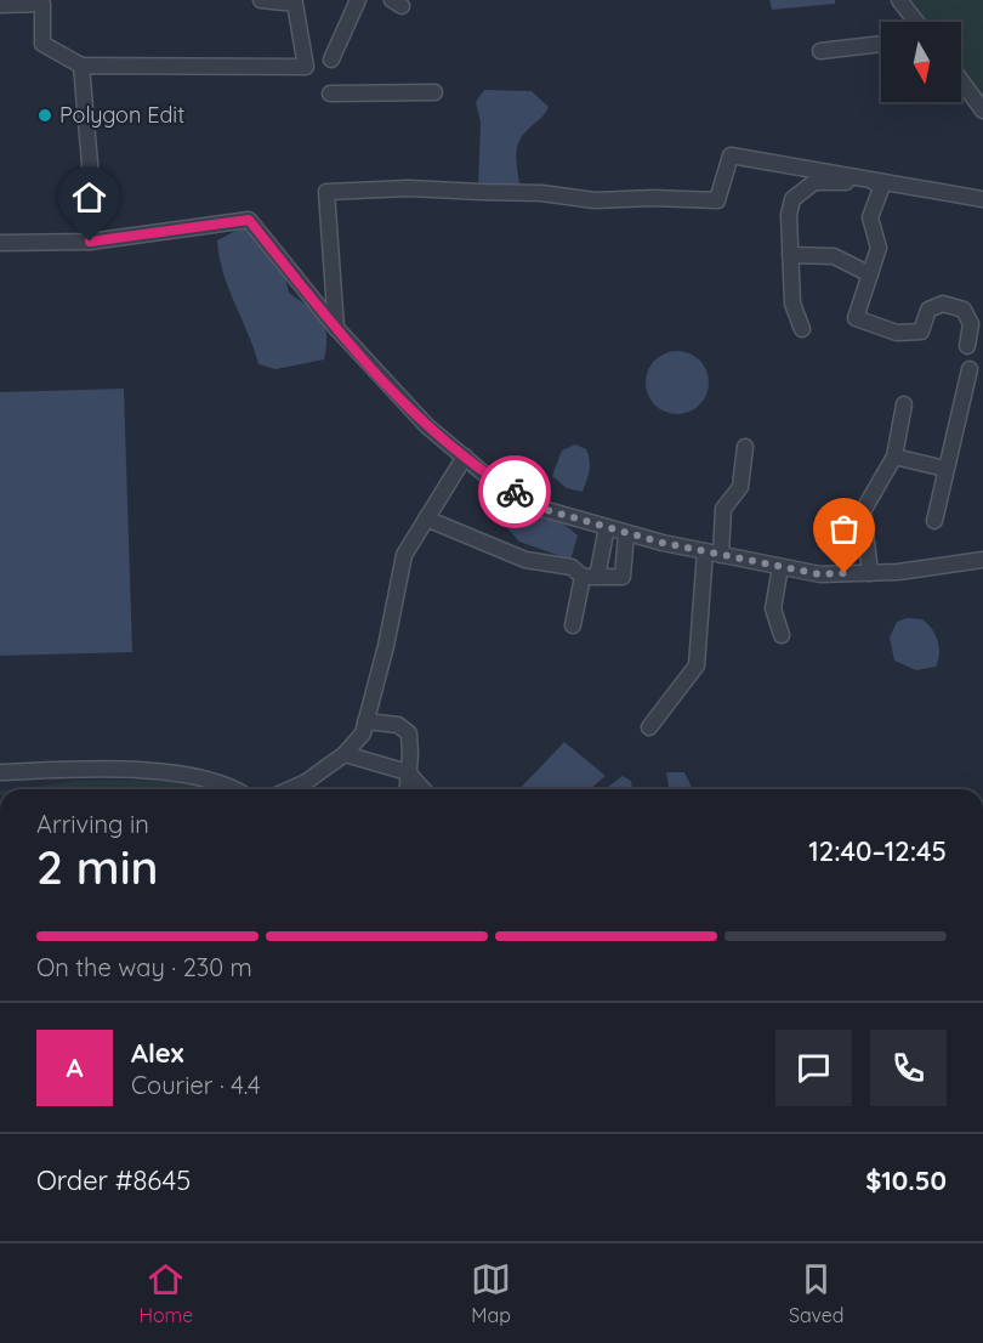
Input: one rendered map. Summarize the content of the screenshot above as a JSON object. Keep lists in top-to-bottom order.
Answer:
{
  "places": ["Polygon Edit"],
  "north": "bottom",
  "page": {
    "heading": ["2 min", "Arriving in", "12:40–12:45"],
    "panel": [
      "Alex",
      "Courier · 4.4",
      "Order #8645",
      "$10.50"
    ],
    "bar": "On the way · 230 m",
    "round": "A",
    "tabs": ["Home", "Map", "Saved"]
  }
}
